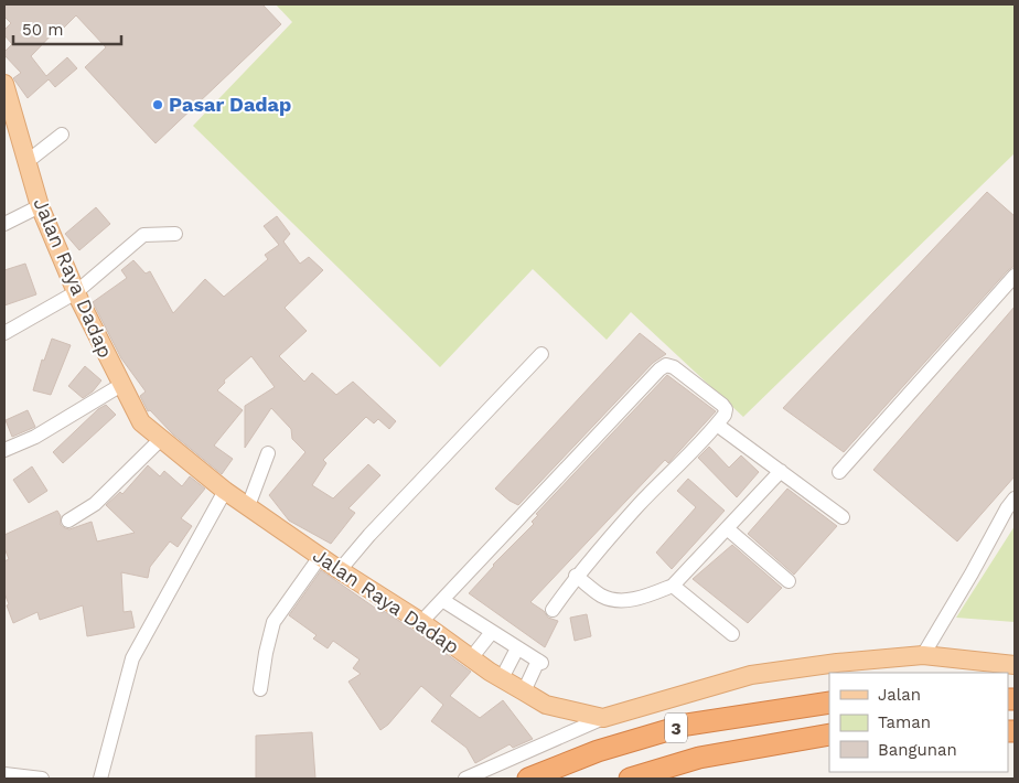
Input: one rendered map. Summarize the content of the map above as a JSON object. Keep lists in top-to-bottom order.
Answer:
{
  "streets": {
    "highway": ["3"],
    "main road": ["Jalan Raya Dadap"]
  },
  "places": ["Pasar Dadap"],
  "legend": ["Jalan", "Taman", "Bangunan"],
  "scale_bar": "50 m"
}
